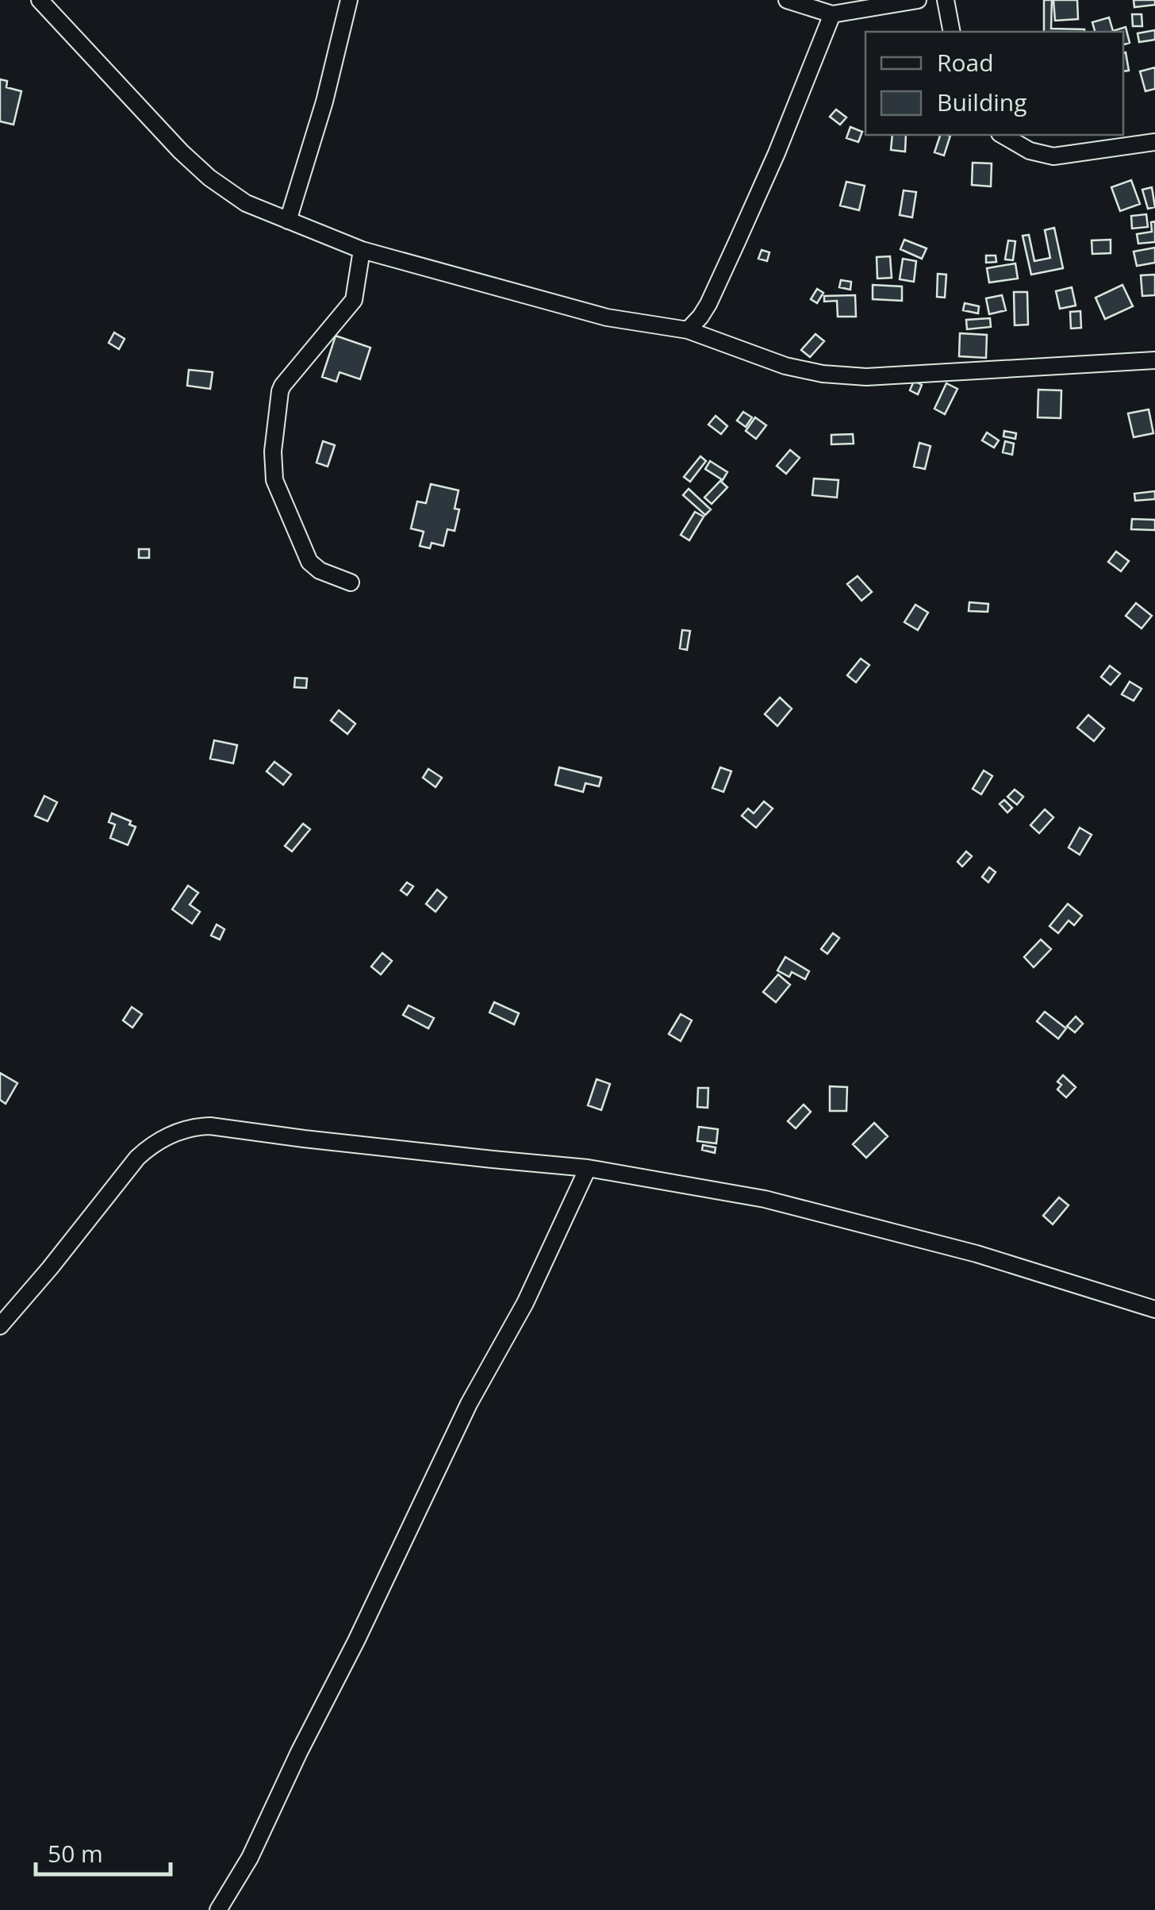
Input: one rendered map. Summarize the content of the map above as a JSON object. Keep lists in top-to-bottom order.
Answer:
{
  "legend": ["Road", "Building"],
  "scale_bar": "50 m"
}
